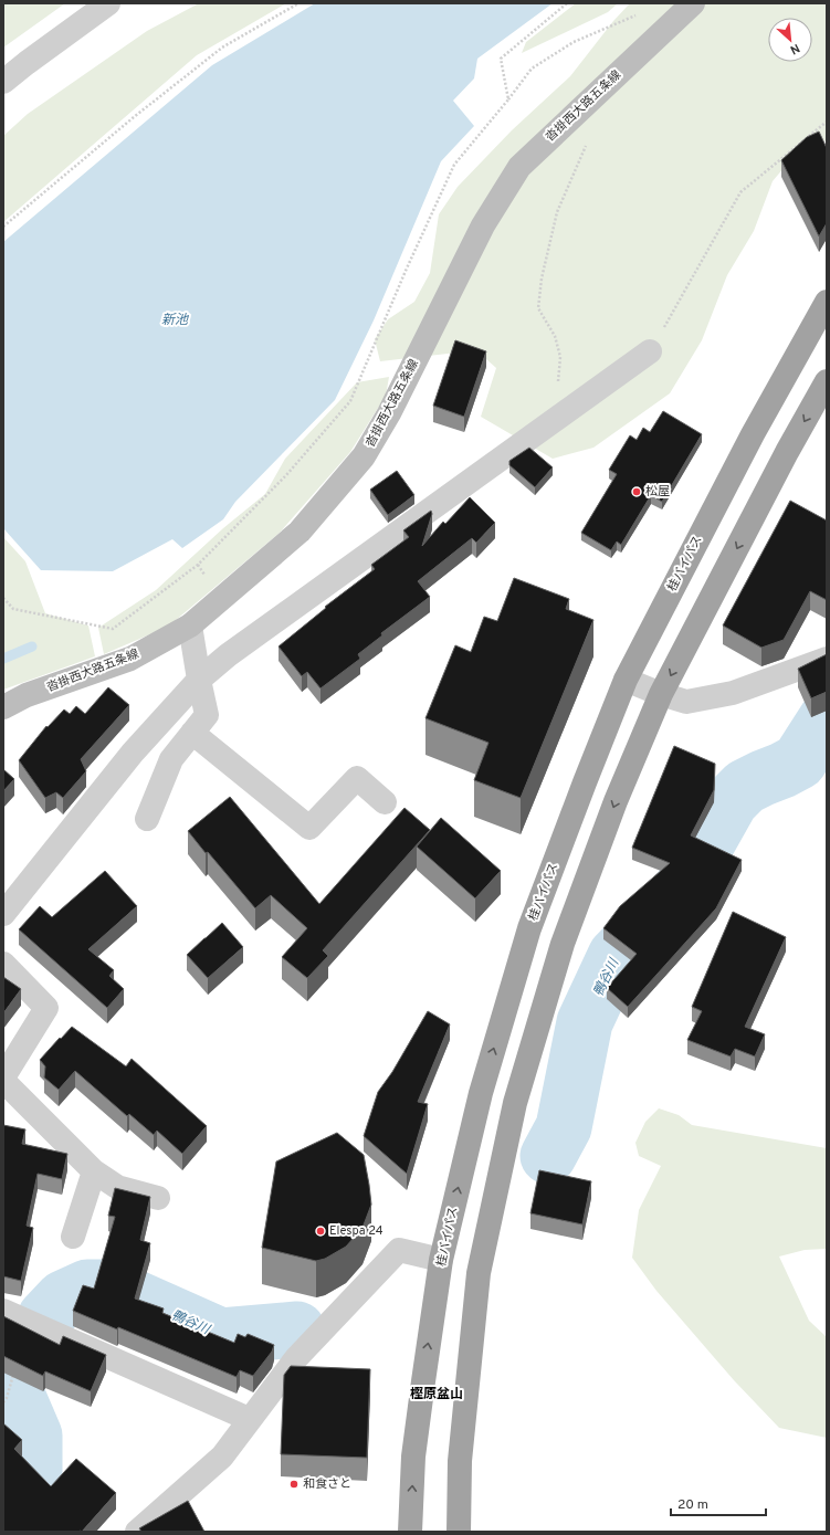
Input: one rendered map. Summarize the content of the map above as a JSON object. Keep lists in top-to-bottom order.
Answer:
{
  "streets": {
    "highway": ["桂バイパス"],
    "main road": ["沓掛西大路五条線"]
  },
  "districts": ["樫原盆山"],
  "water": ["新池", "鴨谷川"],
  "places": ["松屋", "Elespa 24", "和食さと"],
  "scale_bar": "20 m",
  "north": "bottom right"
}
